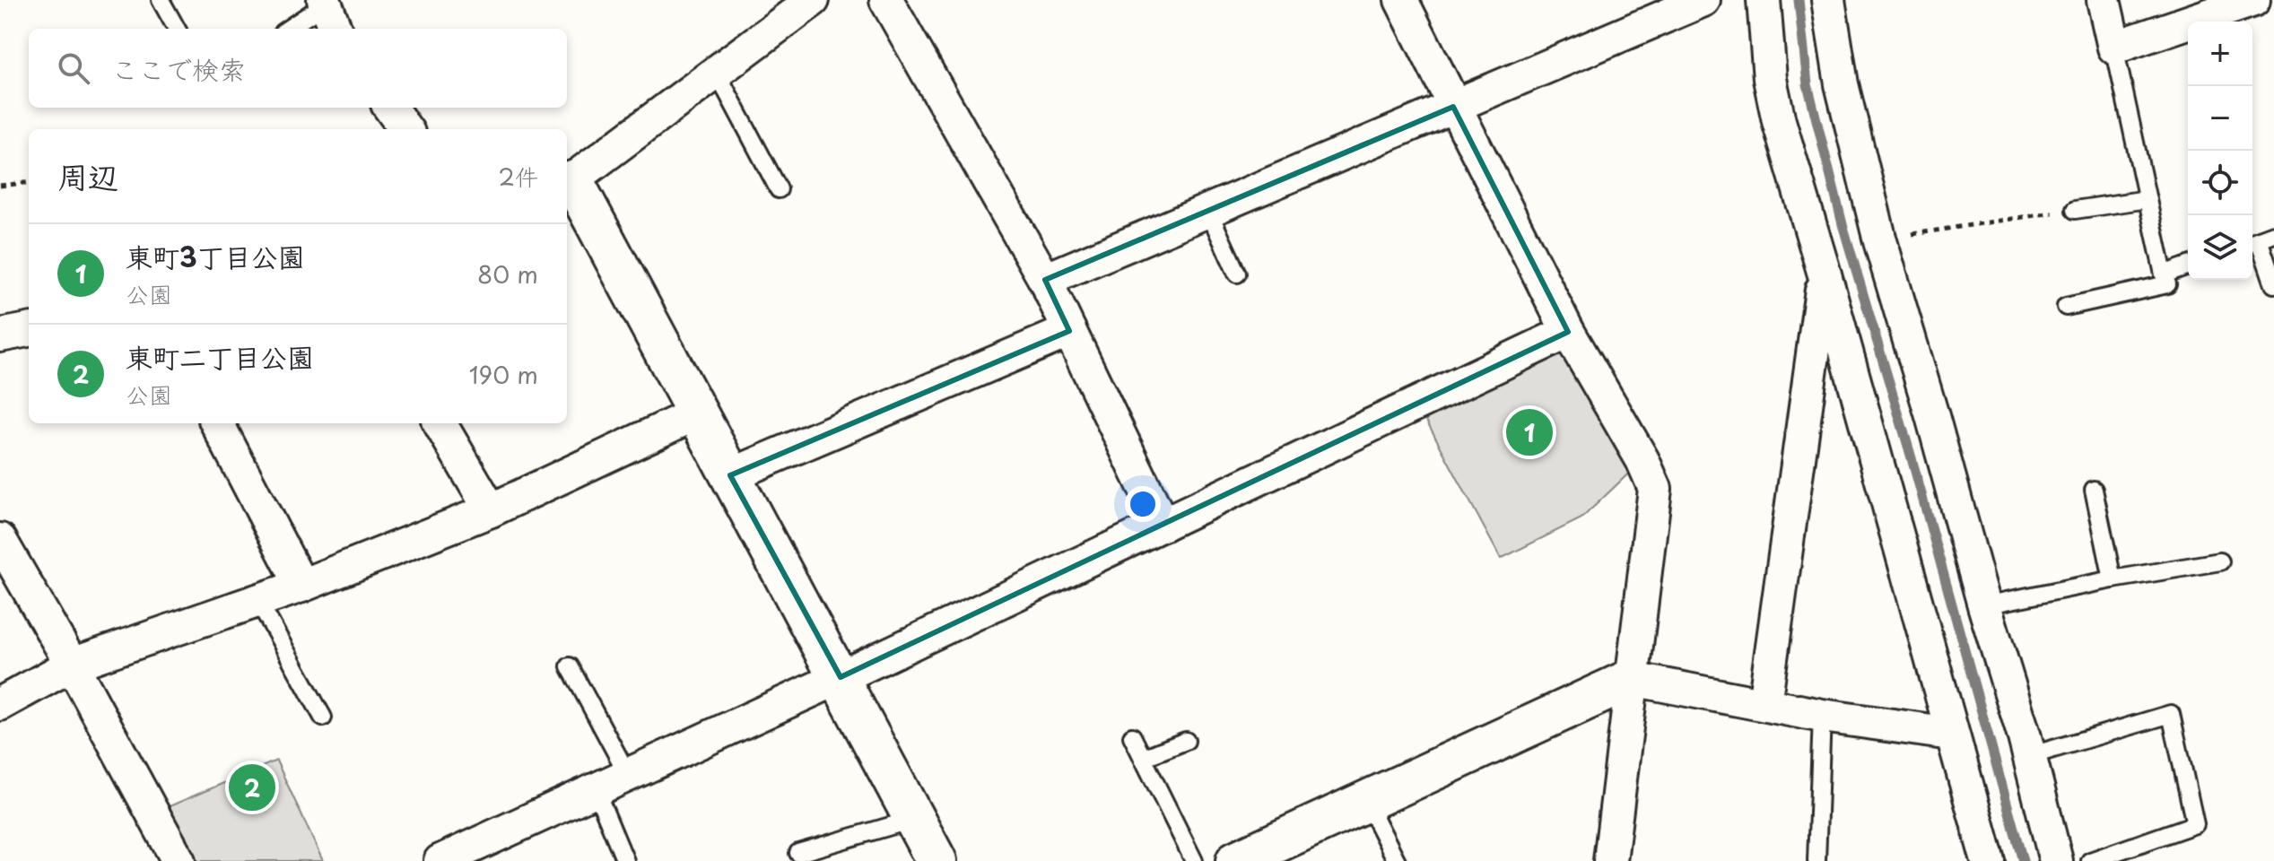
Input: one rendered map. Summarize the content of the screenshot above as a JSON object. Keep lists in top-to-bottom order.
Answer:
{
  "page": {
    "map_buttons": ["+", "−"],
    "search": "ここで検索",
    "heading": ["周辺", "2件"],
    "list": [
      {
        "mark": "1",
        "name": "東町3丁目公園",
        "note": "公園",
        "value": "80 m"
      },
      {
        "mark": "2",
        "name": "東町二丁目公園",
        "note": "公園",
        "value": "190 m"
      }
    ],
    "pins": ["1", "2"]
  }
}
